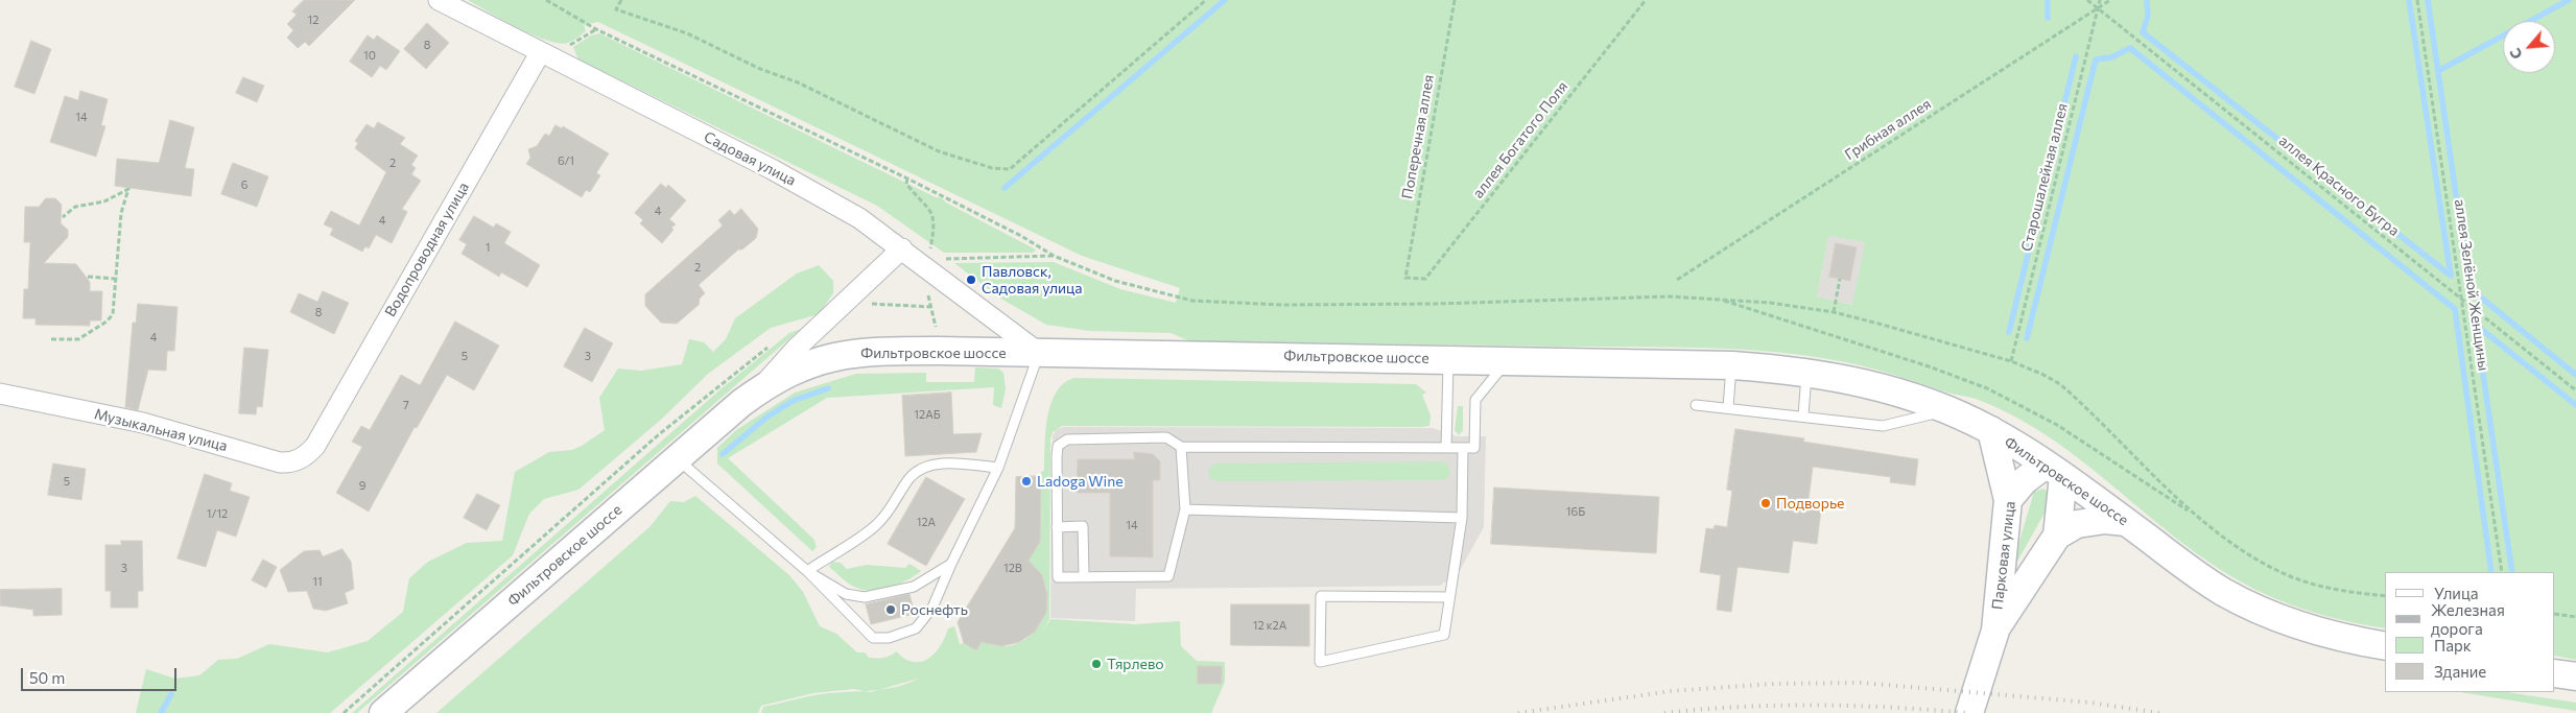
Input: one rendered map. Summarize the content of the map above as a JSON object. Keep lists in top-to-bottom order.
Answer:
{
  "streets": {
    "main road": ["Фильтровское шоссе", "Парковая улица"],
    "street": ["Садовая улица", "Водопроводная улица", "Музыкальная улица"],
    "path": [
      "Грибная аллея",
      "Поперечная аллея",
      "аллея Богатого Поля",
      "Старошалейная аллея",
      "аллея Красного Бугра",
      "аллея Зелёной Женщины"
    ]
  },
  "crossings": [
    ["Грибная аллея", "Старошалейная аллея"],
    ["Грибная аллея", "аллея Красного Бугра"],
    ["Поперечная аллея", "аллея Богатого Поля"],
    ["Садовая улица", "Водопроводная улица"],
    ["Садовая улица", "Фильтровское шоссе"],
    ["Старошалейная аллея", "аллея Красного Бугра"],
    ["аллея Красного Бугра", "аллея Зелёной Женщины"],
    ["Водопроводная улица", "Музыкальная улица"],
    ["Фильтровское шоссе", "Парковая улица"]
  ],
  "places": [
    "Павловск, Садовая улица",
    "Ladoga Wine",
    "Подворье",
    "Роснефть",
    "Тярлево"
  ],
  "house_numbers": [
    "12",
    "8",
    "10",
    "14",
    "6/1",
    "2",
    "6",
    "4",
    "4",
    "1",
    "2",
    "8",
    "4",
    "5",
    "3",
    "7",
    "12АБ",
    "5",
    "9",
    "16Б",
    "1/12",
    "12А",
    "14",
    "3",
    "12В",
    "11",
    "12 к2А"
  ],
  "legend": [
    "Улица",
    "Железная дорога",
    "Парк",
    "Здание"
  ],
  "scale_bar": "50 m",
  "north": "bottom left"
}
